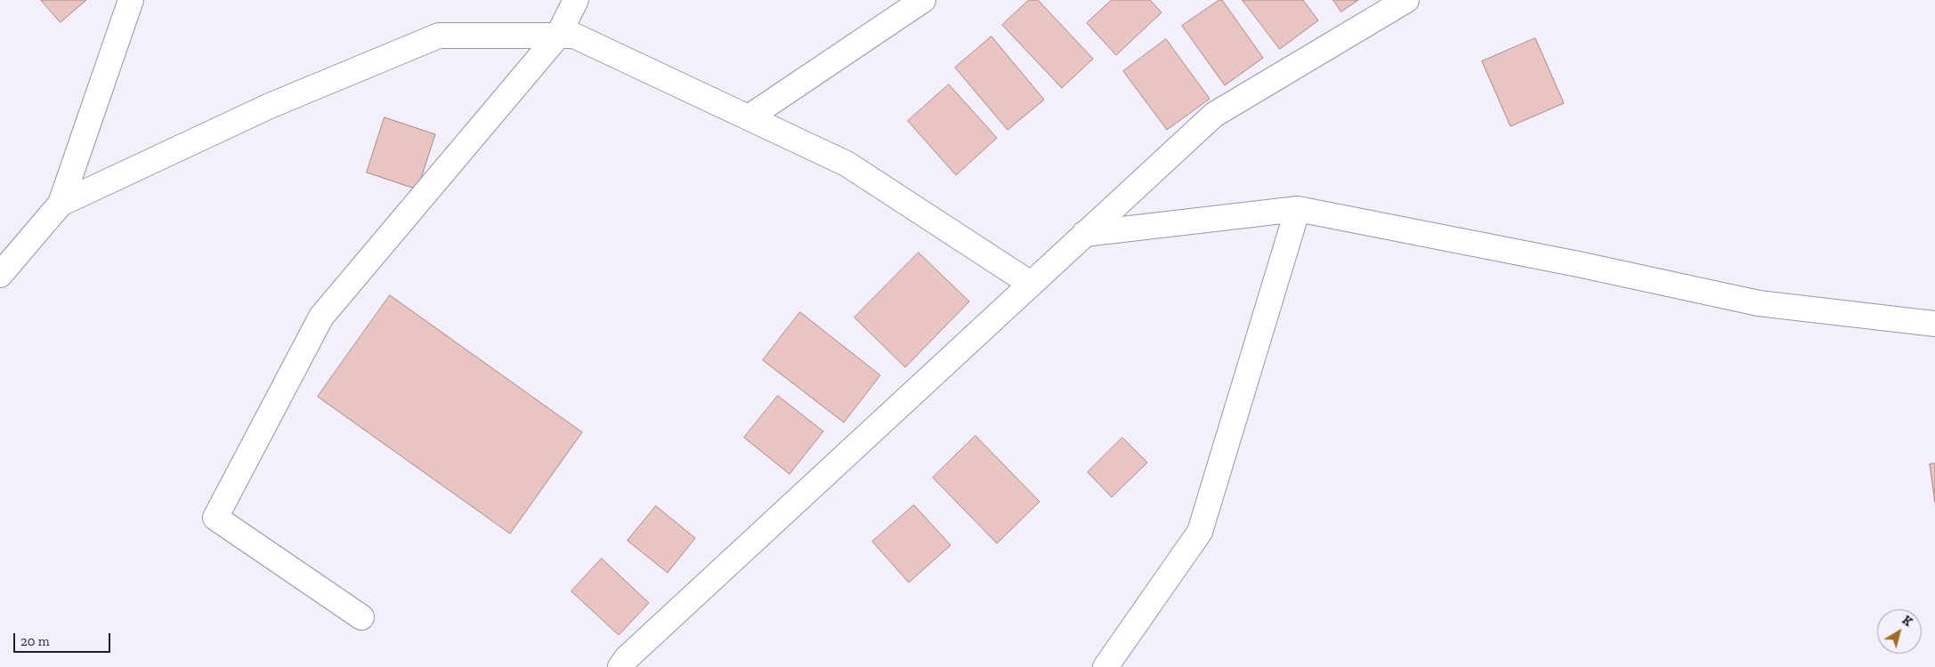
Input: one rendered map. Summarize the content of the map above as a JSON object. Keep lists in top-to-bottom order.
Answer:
{
  "scale_bar": "20 m",
  "north": "top right"
}
